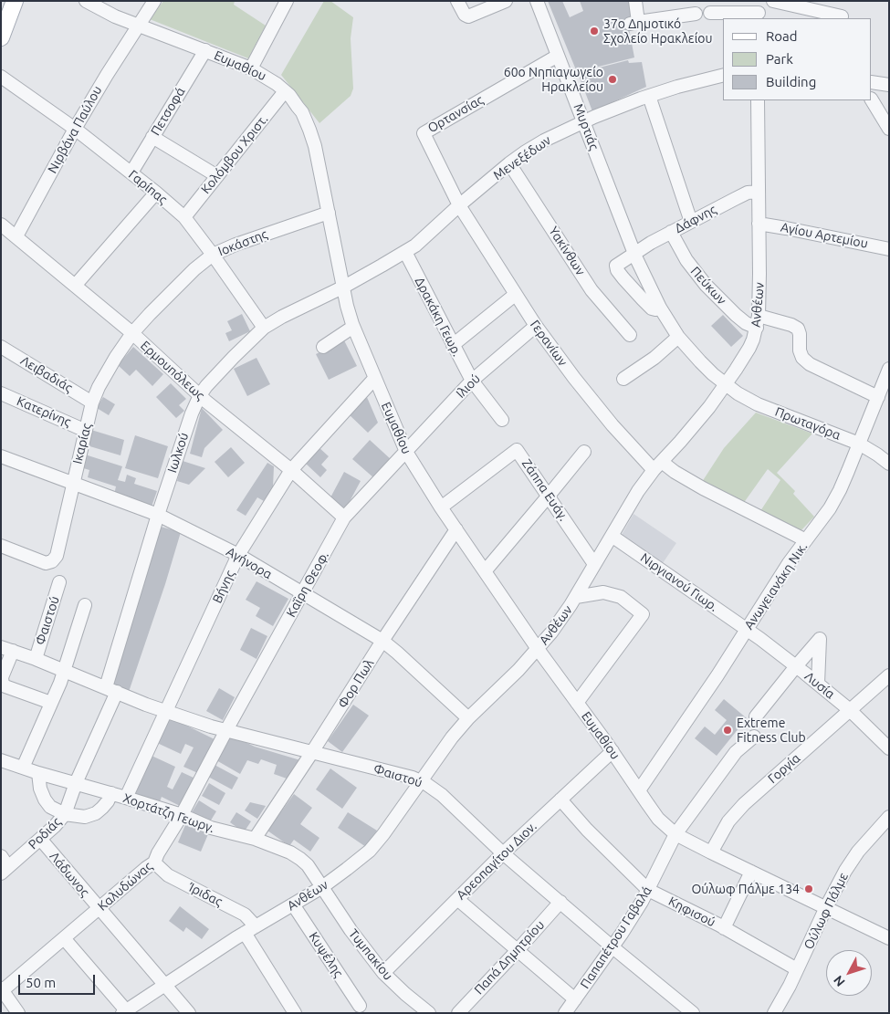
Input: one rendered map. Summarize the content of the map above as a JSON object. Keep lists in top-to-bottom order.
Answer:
{
  "streets": {
    "street": [
      "Ευμαθίου",
      "Πετσοφά",
      "Ορτανσίας",
      "Μυρτιάς",
      "Νιρβάνα Παύλου",
      "Κολόμβου Χριστ.",
      "Μενεξέδων",
      "Γαρίπας",
      "Δάφνης",
      "Αγίου Αρτεμίου",
      "Ιοκάστης",
      "Υακίνθων",
      "Πεύκων",
      "Ανθέων",
      "Δρακάκη Γεωρ.",
      "Γερανίων",
      "Ερμουπόλεως",
      "Λειβαδιάς",
      "Ιλιού",
      "Κατερίνης",
      "Πρωταγόρα",
      "Ικαρίας",
      "Ιωλκού",
      "Ζάππα Ευάγ.",
      "Αγήνορα",
      "Νιργιανού Γιωρ.",
      "Καΐρη Θεοφ.",
      "Ανωγειανάκη Νικ.",
      "Βήνης",
      "Φαιστού",
      "Φορ Πωλ",
      "Λυσία",
      "Γοργία",
      "Χορτάτζη Γεωργ.",
      "Ροδιάς",
      "Αρεοπαγίτου Διον.",
      "Λάδωνος",
      "Καλυδώνας",
      "Ίριδας",
      "Ούλωφ Πάλμε",
      "Κηφισού",
      "Παπαπέτρου Γαβαλά",
      "Κυψέλης",
      "Τυμπακίου",
      "Παπά Δημητρίου"
    ]
  },
  "crossings": [
    ["Ευμαθίου", "Πετσοφά"],
    ["Ευμαθίου", "Νιρβάνα Παύλου"],
    ["Ευμαθίου", "Κολόμβου Χριστ."],
    ["Ευμαθίου", "Μενεξέδων"],
    ["Ευμαθίου", "Ιοκάστης"],
    ["Ευμαθίου", "Ανθέων"],
    ["Ευμαθίου", "Ιλιού"],
    ["Ευμαθίου", "Ιωλκού"],
    ["Ευμαθίου", "Ζάππα Ευάγ."],
    ["Ευμαθίου", "Καΐρη Θεοφ."],
    ["Ευμαθίου", "Ανωγειανάκη Νικ."],
    ["Ευμαθίου", "Βήνης"],
    ["Ευμαθίου", "Φορ Πωλ"],
    ["Ευμαθίου", "Γοργία"],
    ["Ευμαθίου", "Αρεοπαγίτου Διον."],
    ["Ευμαθίου", "Ούλωφ Πάλμε"],
    ["Ευμαθίου", "Παπαπέτρου Γαβαλά"],
    ["Πετσοφά", "Γαρίπας"],
    ["Ορτανσίας", "Μυρτιάς"],
    ["Ορτανσίας", "Μενεξέδων"],
    ["Ορτανσίας", "Γερανίων"],
    ["Μυρτιάς", "Μενεξέδων"],
    ["Μυρτιάς", "Δάφνης"],
    ["Μυρτιάς", "Ανθέων"],
    ["Μυρτιάς", "Πρωταγόρα"],
    ["Νιρβάνα Παύλου", "Γαρίπας"],
    ["Νιρβάνα Παύλου", "Ερμουπόλεως"],
    ["Κολόμβου Χριστ.", "Γαρίπας"],
    ["Μενεξέδων", "Υακίνθων"],
    ["Μενεξέδων", "Δρακάκη Γεωρ."],
    ["Μενεξέδων", "Γερανίων"],
    ["Μενεξέδων", "Ιωλκού"],
    ["Γαρίπας", "Ιοκάστης"],
    ["Γαρίπας", "Ιωλκού"],
    ["Δάφνης", "Πεύκων"],
    ["Δάφνης", "Ανθέων"],
    ["Αγίου Αρτεμίου", "Ανθέων"],
    ["Ιοκάστης", "Ερμουπόλεως"],
    ["Ιοκάστης", "Ικαρίας"],
    ["Πεύκων", "Ανθέων"],
    ["Πεύκων", "Ανωγειανάκη Νικ."],
    ["Ανθέων", "Γερανίων"],
    ["Ανθέων", "Πρωταγόρα"],
    ["Ανθέων", "Ζάππα Ευάγ."],
    ["Ανθέων", "Αγήνορα"],
    ["Ανθέων", "Νιργιανού Γιωρ."],
    ["Ανθέων", "Φαιστού"],
    ["Ανθέων", "Χορτάτζη Γεωργ."],
    ["Ανθέων", "Λάδωνος"],
    ["Ανθέων", "Ίριδας"],
    ["Ανθέων", "Κυψέλης"],
    ["Ανθέων", "Τυμπακίου"],
    ["Δρακάκη Γεωρ.", "Ιλιού"],
    ["Γερανίων", "Ιλιού"],
    ["Γερανίων", "Ανωγειανάκη Νικ."],
    ["Ερμουπόλεως", "Ικαρίας"],
    ["Ερμουπόλεως", "Ιωλκού"],
    ["Ερμουπόλεως", "Καΐρη Θεοφ."],
    ["Ερμουπόλεως", "Βήνης"],
    ["Λειβαδιάς", "Ικαρίας"],
    ["Ιλιού", "Καΐρη Θεοφ."],
    ["Κατερίνης", "Ικαρίας"],
    ["Πρωταγόρα", "Ανωγειανάκη Νικ."],
    ["Ικαρίας", "Αγήνορα"],
    ["Ιωλκού", "Αγήνορα"],
    ["Ιωλκού", "Φαιστού"],
    ["Ιωλκού", "Χορτάτζη Γεωργ."],
    ["Ιωλκού", "Ροδιάς"],
    ["Αγήνορα", "Καΐρη Θεοφ."],
    ["Αγήνορα", "Βήνης"],
    ["Αγήνορα", "Φορ Πωλ"],
    ["Νιργιανού Γιωρ.", "Ανωγειανάκη Νικ."],
    ["Νιργιανού Γιωρ.", "Λυσία"],
    ["Καΐρη Θεοφ.", "Φαιστού"],
    ["Καΐρη Θεοφ.", "Καλυδώνας"],
    ["Ανωγειανάκη Νικ.", "Λυσία"],
    ["Βήνης", "Φαιστού"],
    ["Βήνης", "Χορτάτζη Γεωργ."],
    ["Φαιστού", "Φορ Πωλ"],
    ["Φαιστού", "Αρεοπαγίτου Διον."],
    ["Φαιστού", "Καλυδώνας"],
    ["Φαιστού", "Παπαπέτρου Γαβαλά"],
    ["Φαιστού", "Παπά Δημητρίου"],
    ["Φορ Πωλ", "Χορτάτζη Γεωργ."],
    ["Λυσία", "Γοργία"],
    ["Χορτάτζη Γεωργ.", "Ροδιάς"],
    ["Χορτάτζη Γεωργ.", "Καλυδώνας"],
    ["Χορτάτζη Γεωργ.", "Τυμπακίου"],
    ["Ροδιάς", "Λάδωνος"],
    ["Αρεοπαγίτου Διον.", "Κηφισού"],
    ["Αρεοπαγίτου Διον.", "Τυμπακίου"],
    ["Λάδωνος", "Καλυδώνας"],
    ["Καλυδώνας", "Ίριδας"],
    ["Ούλωφ Πάλμε", "Κηφισού"],
    ["Κηφισού", "Παπαπέτρου Γαβαλά"]
  ],
  "places": [
    "37ο Δημοτικό Σχολείο Ηρακλείου",
    "60ο Νηπιαγωγείο Ηρακλείου",
    "Extreme Fitness Club",
    "Ούλωφ Πάλμε 134"
  ],
  "legend": ["Road", "Park", "Building"],
  "scale_bar": "50 m",
  "north": "bottom left"
}
